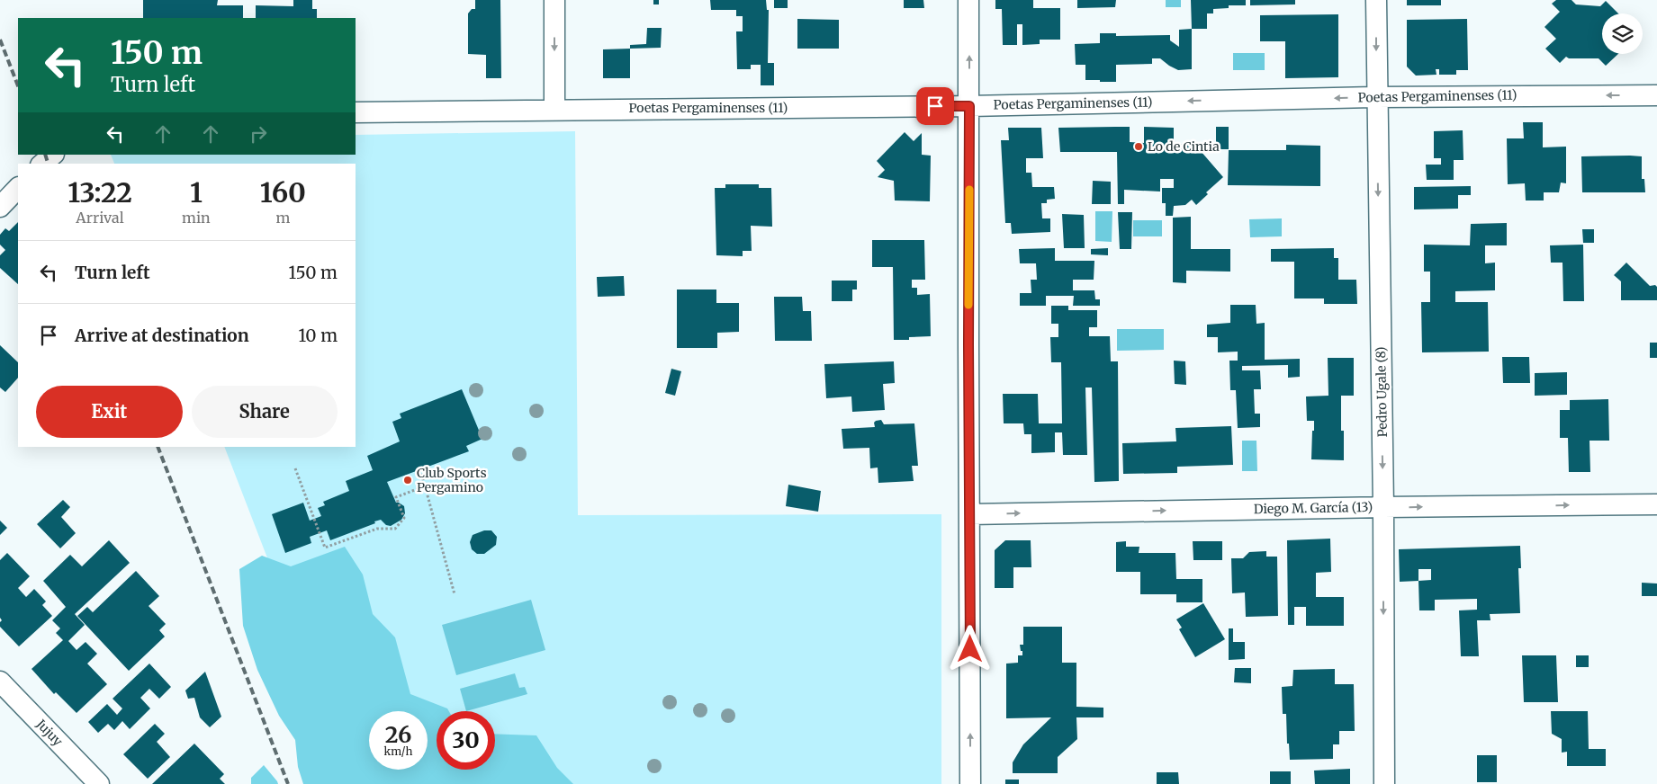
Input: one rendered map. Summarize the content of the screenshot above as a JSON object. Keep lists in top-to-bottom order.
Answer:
{
  "streets": {
    "street": [
      "Poetas Pergaminenses (11)",
      "Pedro Ugale (8)",
      "Diego M. García (13)",
      "Jujuy"
    ]
  },
  "crossings": [
    ["Poetas Pergaminenses (11)", "Pedro Ugale (8)"],
    ["Pedro Ugale (8)", "Diego M. García (13)"]
  ],
  "one_way": ["Poetas Pergaminenses (11)", "Pedro Ugale (8)", "Diego M. García (13)"],
  "places": ["Lo de Cintia", "Club Sports Pergamino"],
  "page": {
    "turn": ["150 m", "Turn left"],
    "eta": [
      "13:22",
      "Arrival",
      "1",
      "min",
      "160",
      "m"
    ],
    "list": [
      {
        "name": "Turn left",
        "value": "150 m"
      },
      {
        "name": "Arrive at destination",
        "value": "10 m"
      }
    ],
    "buttons": ["Exit", "Share"],
    "speed": "26 km/h",
    "limit": "30"
  }
}
